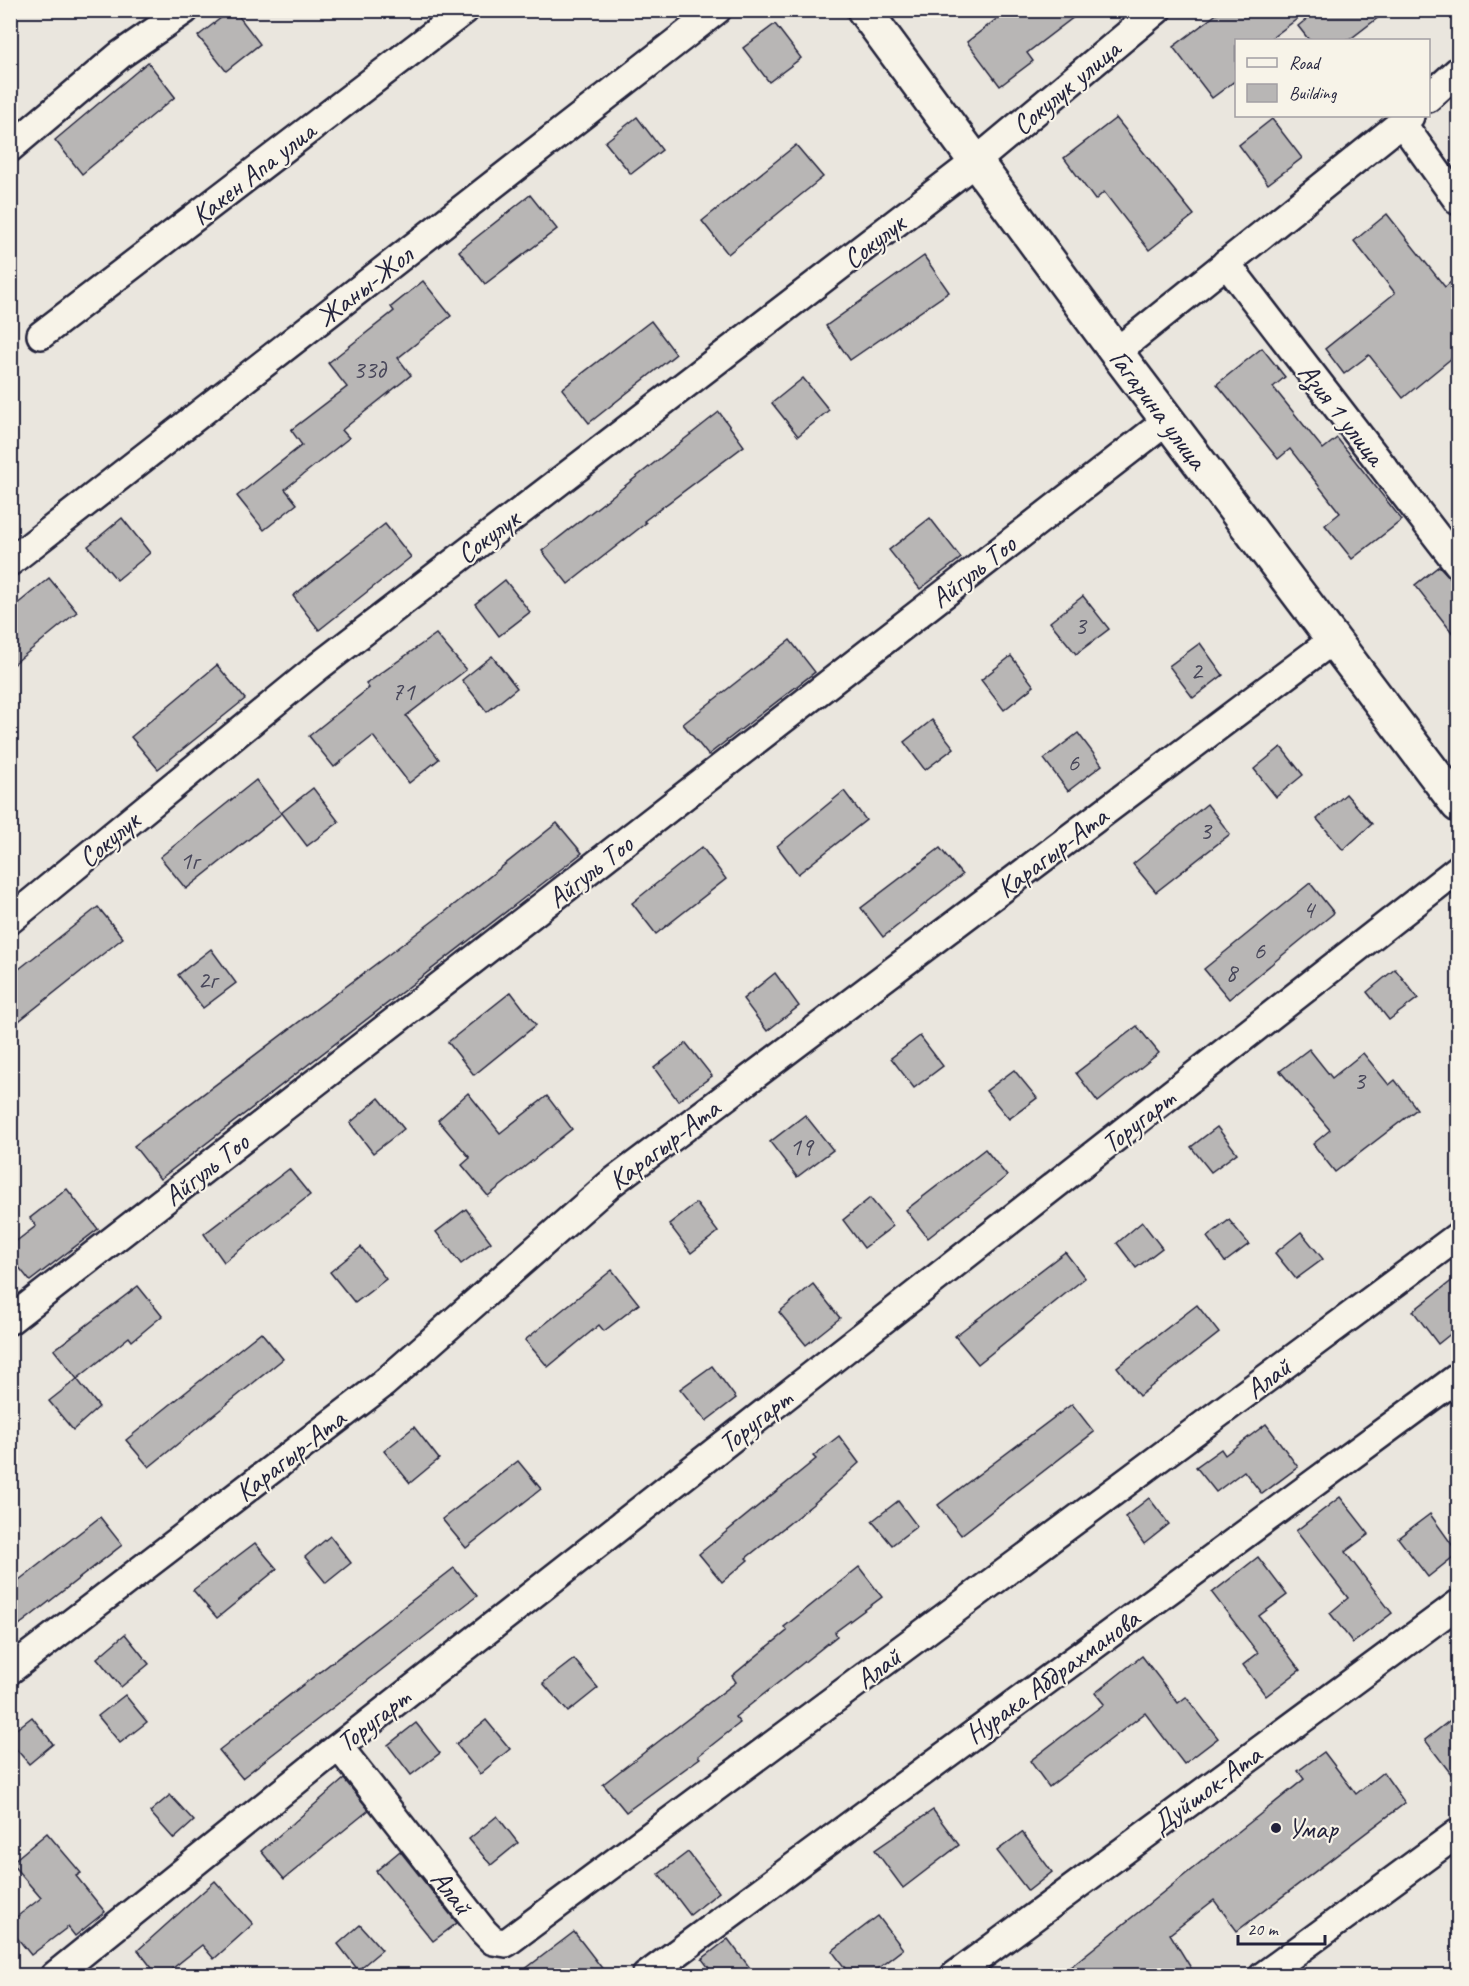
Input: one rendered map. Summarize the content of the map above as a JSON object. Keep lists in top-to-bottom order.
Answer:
{
  "streets": {
    "main road": ["Гагарина улица"],
    "street": [
      "Сокулук улица",
      "Какен Апа улиа",
      "Сокулук",
      "Жаны-Жол",
      "Азия 1 улица",
      "Айгуль Тоо",
      "Карагыр-Ата",
      "Торугарт",
      "Алай",
      "Нурака Абдрахманова",
      "Дуйшок-Ата"
    ]
  },
  "crossings": [
    ["Сокулук улица", "Сокулук"],
    ["Сокулук улица", "Гагарина улица"],
    ["Сокулук", "Гагарина улица"],
    ["Гагарина улица", "Айгуль Тоо"],
    ["Гагарина улица", "Карагыр-Ата"],
    ["Торугарт", "Алай"]
  ],
  "places": ["Умар"],
  "house_numbers": [
    "33д",
    "3",
    "2",
    "71",
    "6",
    "3",
    "1г",
    "4",
    "6",
    "8",
    "2г",
    "3",
    "19"
  ],
  "legend": ["Road", "Building"],
  "scale_bar": "20 m"
}
